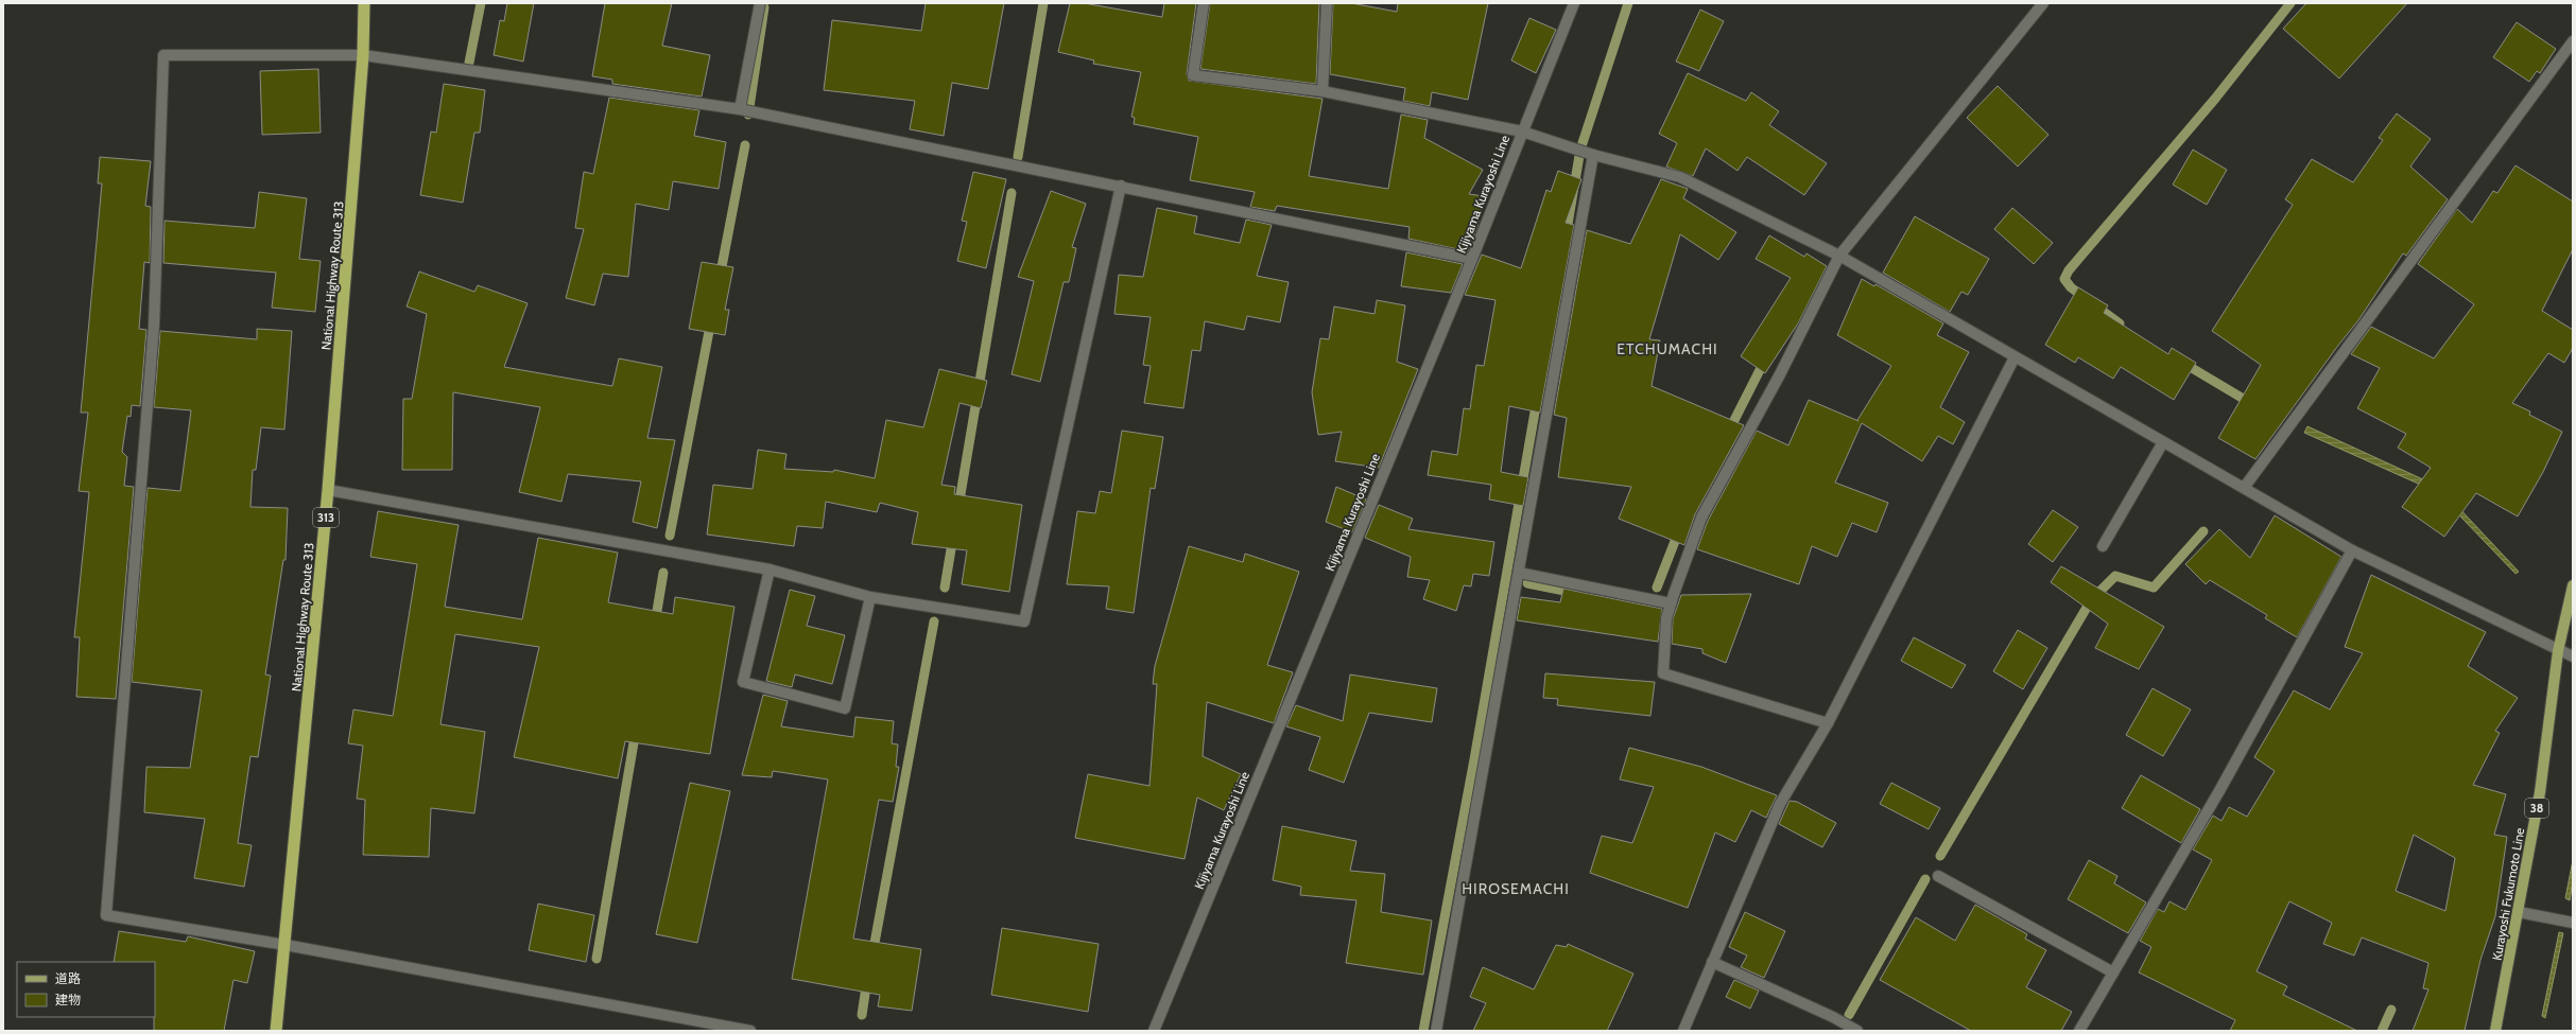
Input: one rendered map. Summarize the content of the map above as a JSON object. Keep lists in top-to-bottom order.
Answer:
{
  "streets": {
    "highway": ["National Highway Route 313", "313"],
    "main road": ["38", "Kurayoshi Fukumoto Line"],
    "street": ["Kijiyama Kurayoshi Line"]
  },
  "districts": ["ETCHUMACHI", "HIROSEMACHI"],
  "legend": ["道路", "建物"]
}
